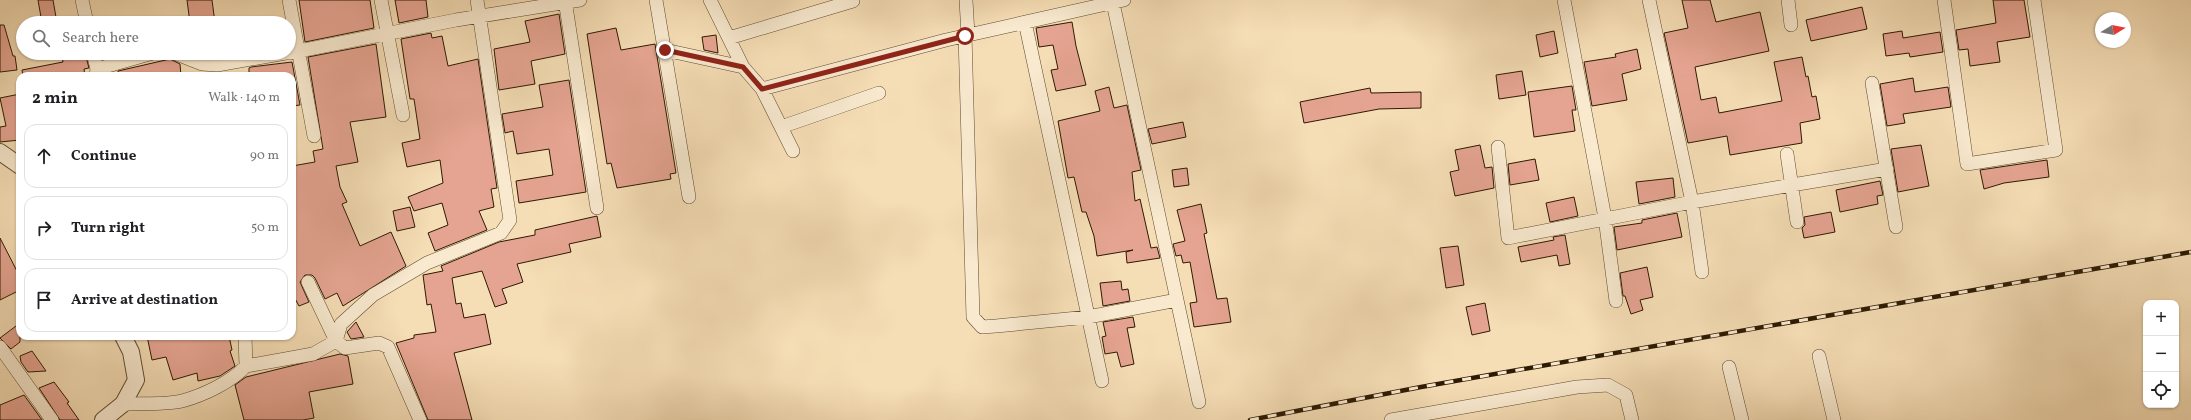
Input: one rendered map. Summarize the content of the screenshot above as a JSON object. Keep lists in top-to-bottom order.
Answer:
{
  "north": "right",
  "page": {
    "search": "Search here",
    "heading": ["2 min", "Walk · 140 m"],
    "list": [
      ["Continue", "90 m"],
      ["Turn right", "50 m"],
      "Arrive at destination"
    ],
    "map_buttons": ["+", "−"]
  }
}
